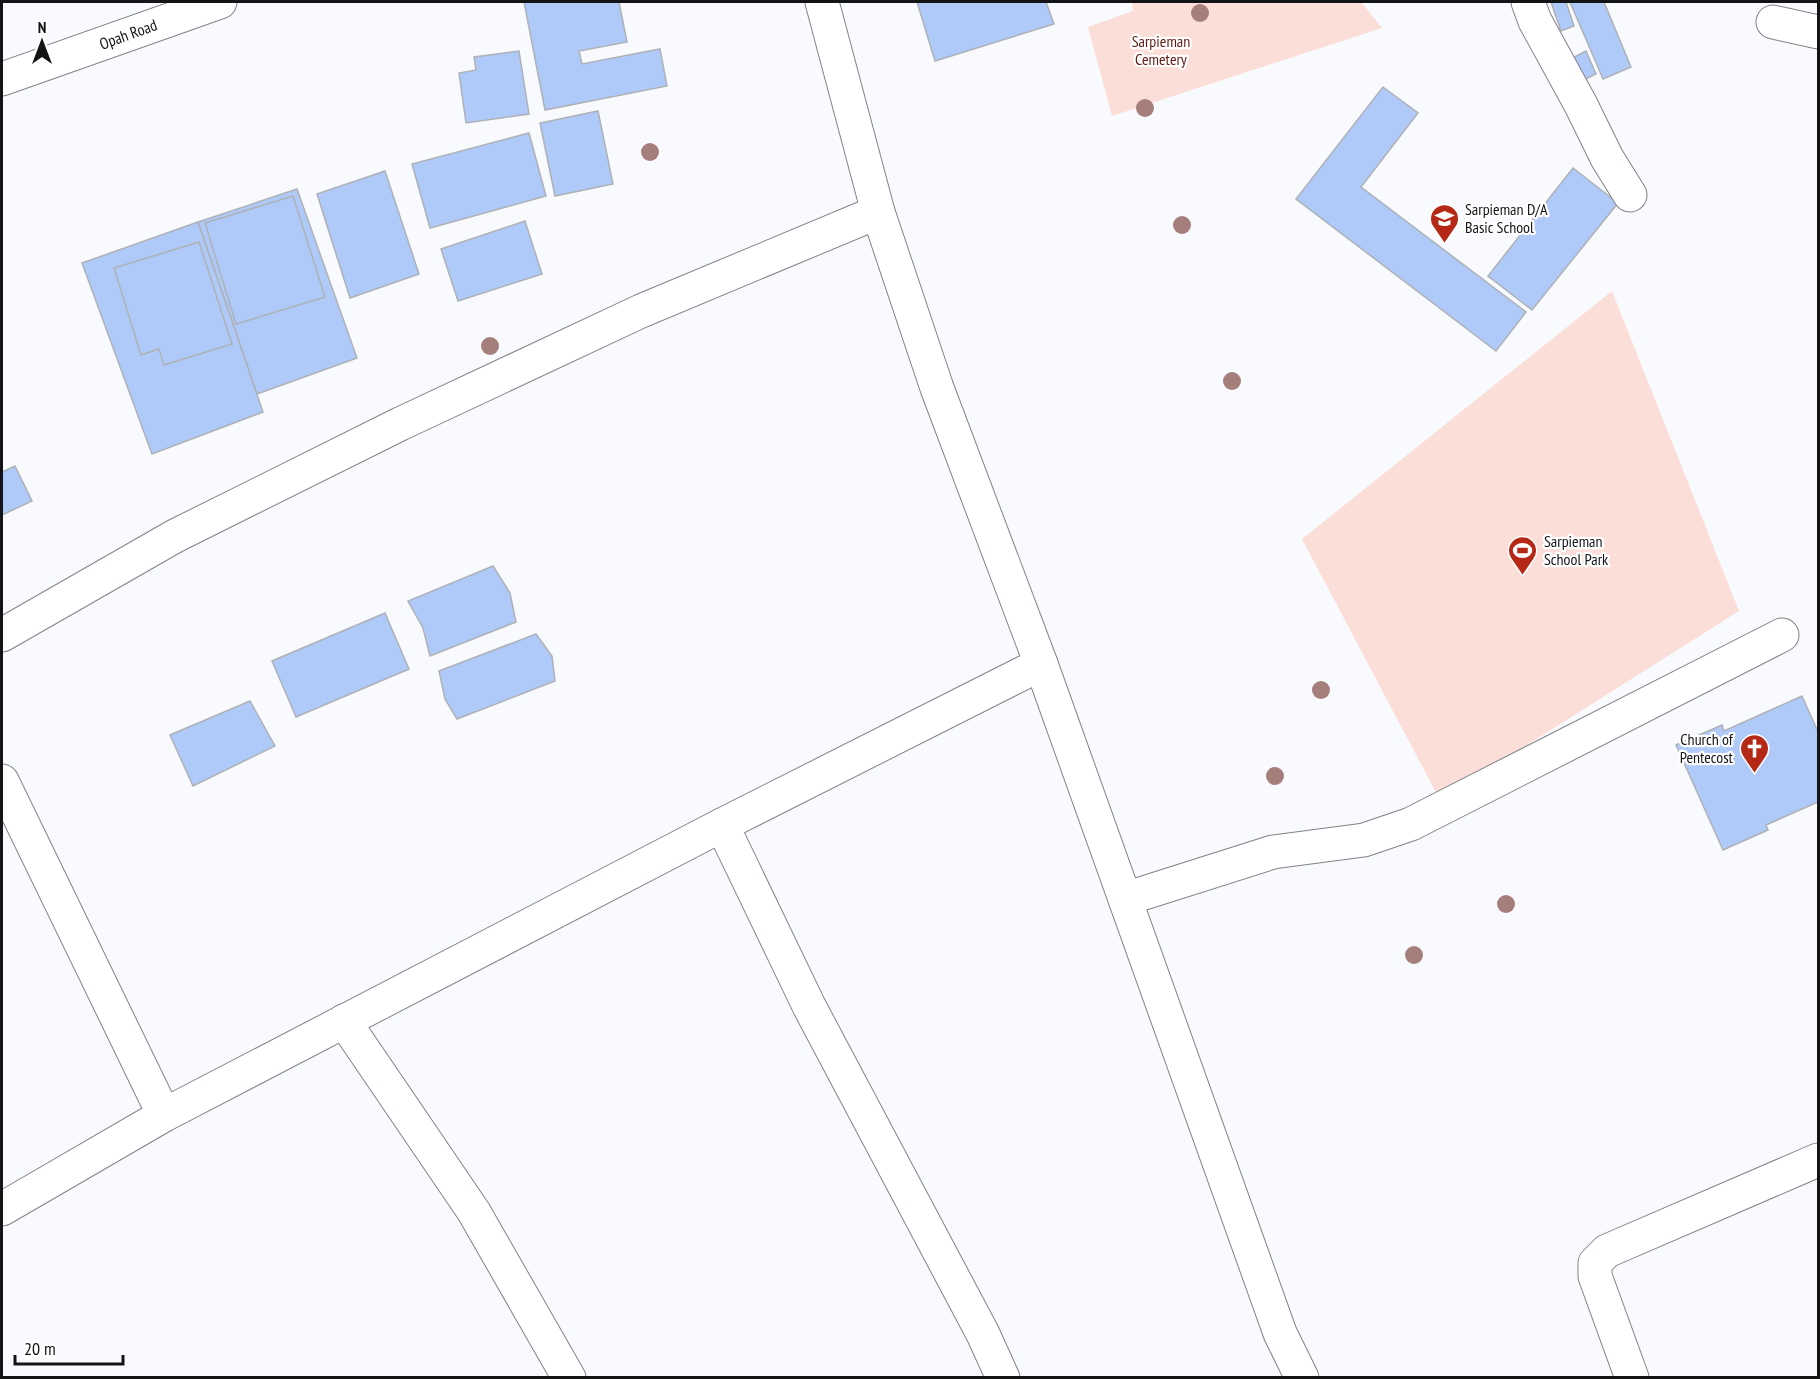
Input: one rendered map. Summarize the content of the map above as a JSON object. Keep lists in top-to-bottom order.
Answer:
{
  "streets": {
    "street": ["Opah Road"]
  },
  "parks": ["Sarpieman Cemetery"],
  "places": {
    "school or university": ["Sarpieman D/A Basic School"],
    "sports": ["Sarpieman School Park"],
    "church": ["Church of Pentecost"]
  },
  "scale_bar": "20 m",
  "north": "top"
}
